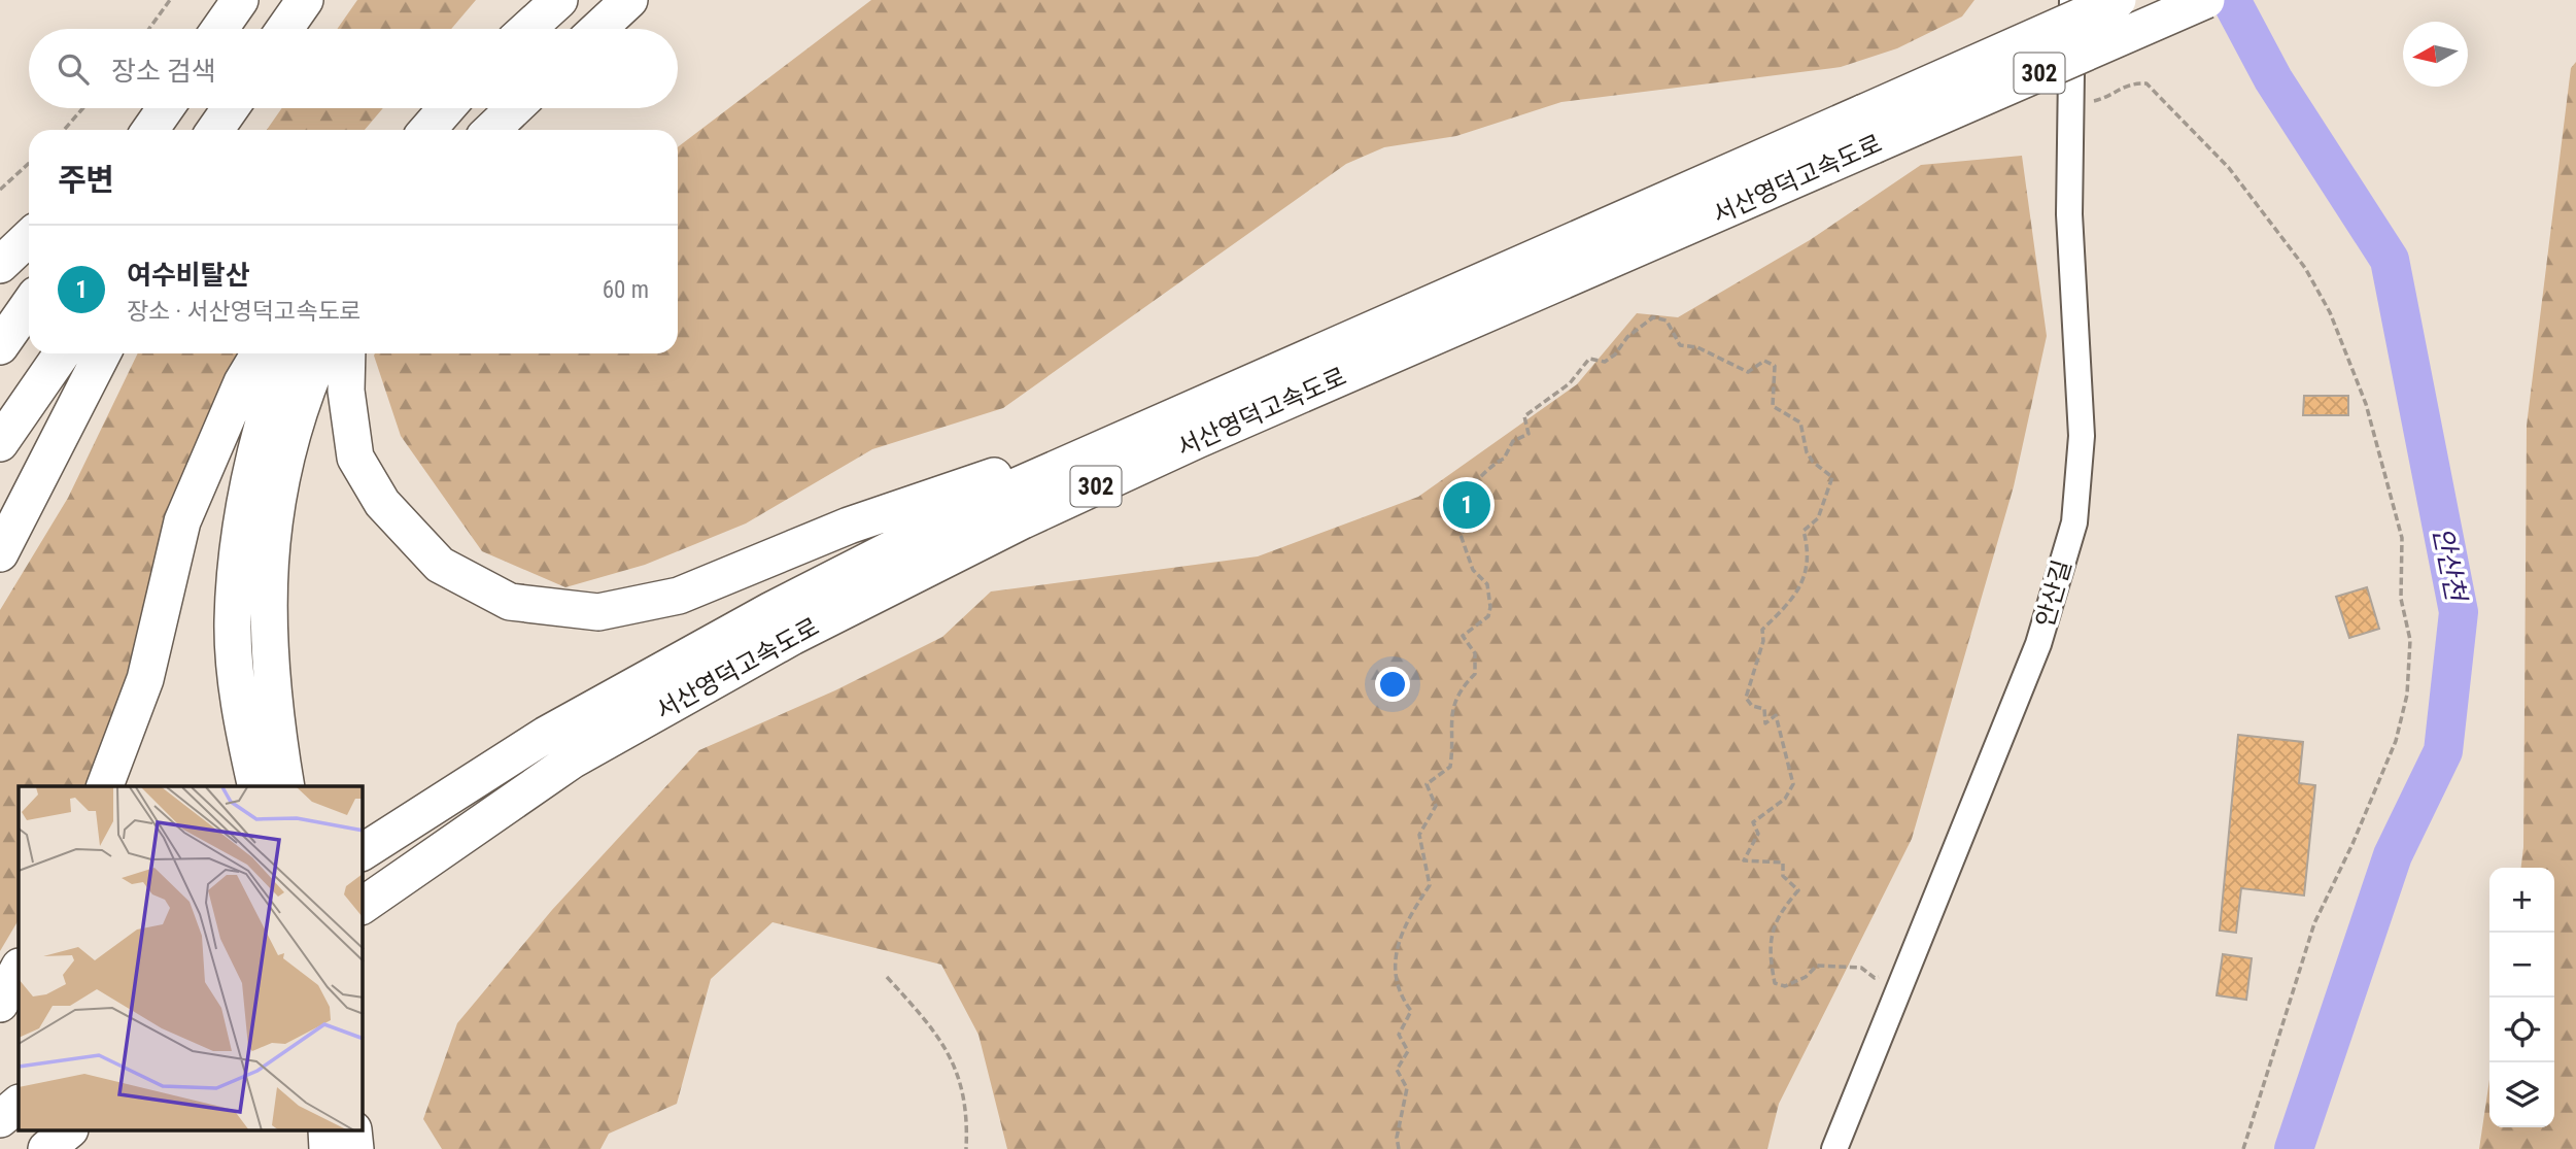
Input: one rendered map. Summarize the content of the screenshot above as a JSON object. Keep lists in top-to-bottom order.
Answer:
{
  "streets": {
    "highway": ["302", "서산영덕고속도로"],
    "street": ["안산길"]
  },
  "water": ["안산천"],
  "north": "left",
  "page": {
    "search": "장소 검색",
    "heading": "주변",
    "list": [
      {
        "mark": "1",
        "name": "여수비탈산",
        "note": "장소 · 서산영덕고속도로",
        "value": "60 m"
      }
    ],
    "pins": "1",
    "map_buttons": ["+", "−"]
  }
}
